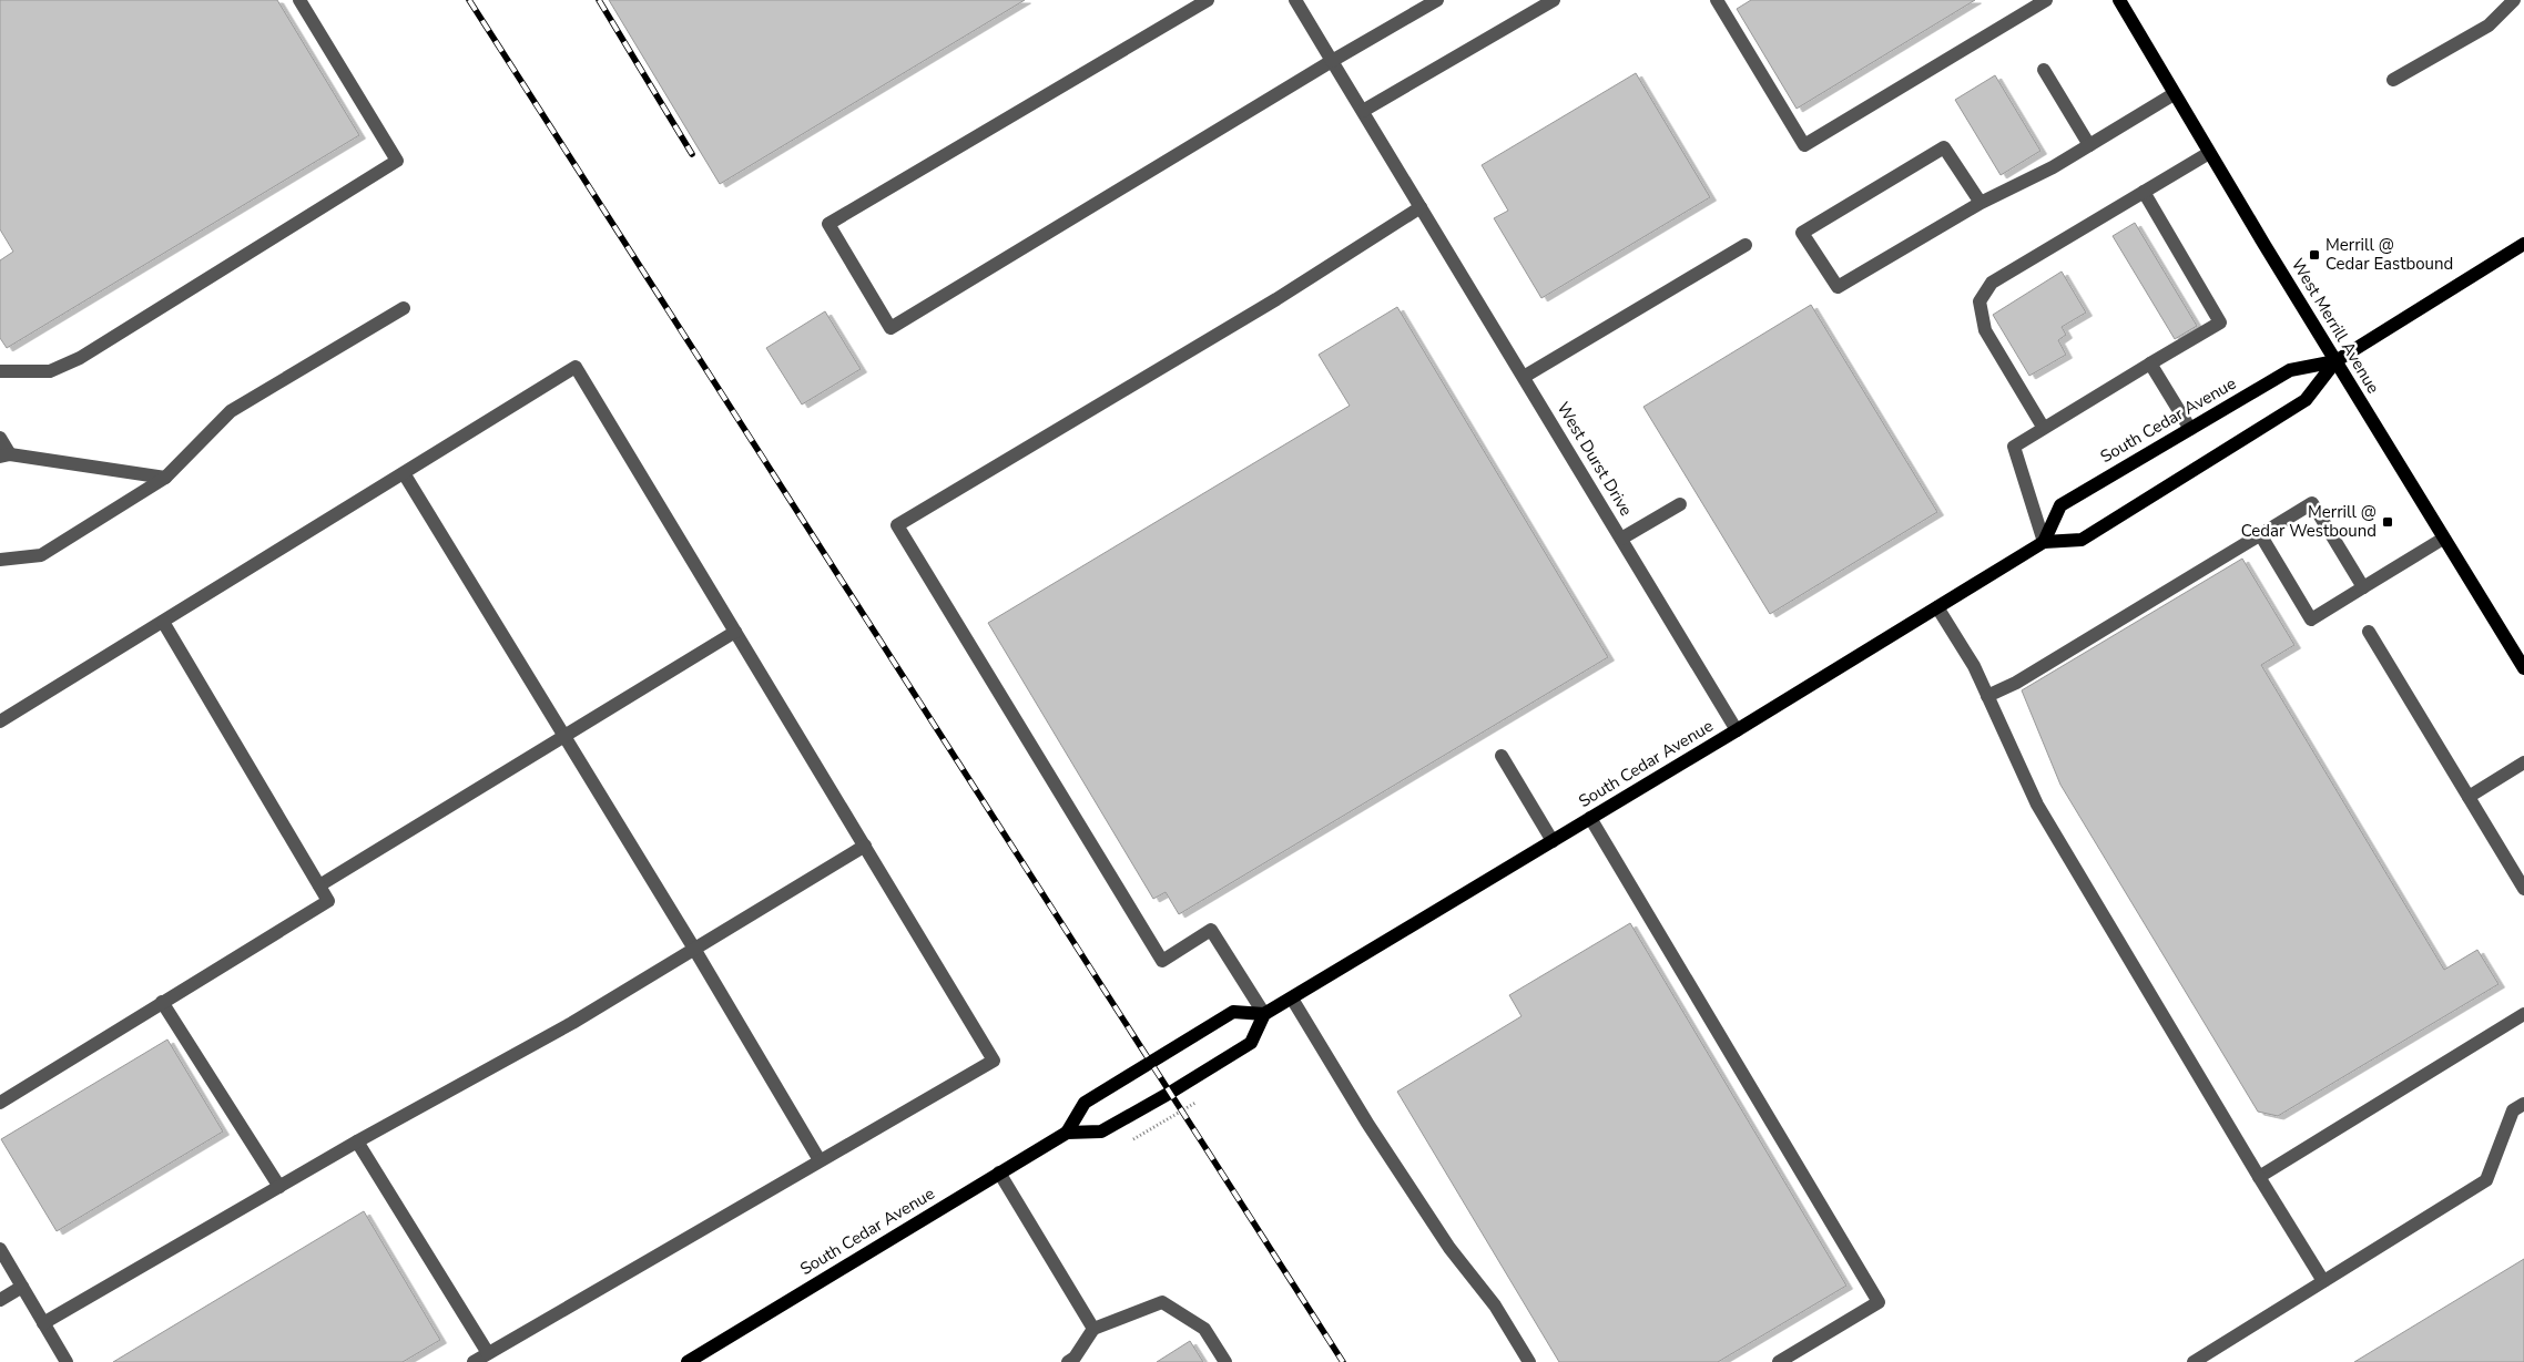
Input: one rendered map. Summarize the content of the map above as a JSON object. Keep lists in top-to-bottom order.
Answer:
{
  "streets": {
    "main road": ["West Merrill Avenue", "South Cedar Avenue"],
    "street": ["West Durst Drive"]
  },
  "crossings": [
    ["West Merrill Avenue", "South Cedar Avenue"],
    ["South Cedar Avenue", "West Durst Drive"]
  ],
  "places": {
    "transit": ["Merrill @ Cedar Eastbound", "Merrill @ Cedar Westbound"]
  }
}
